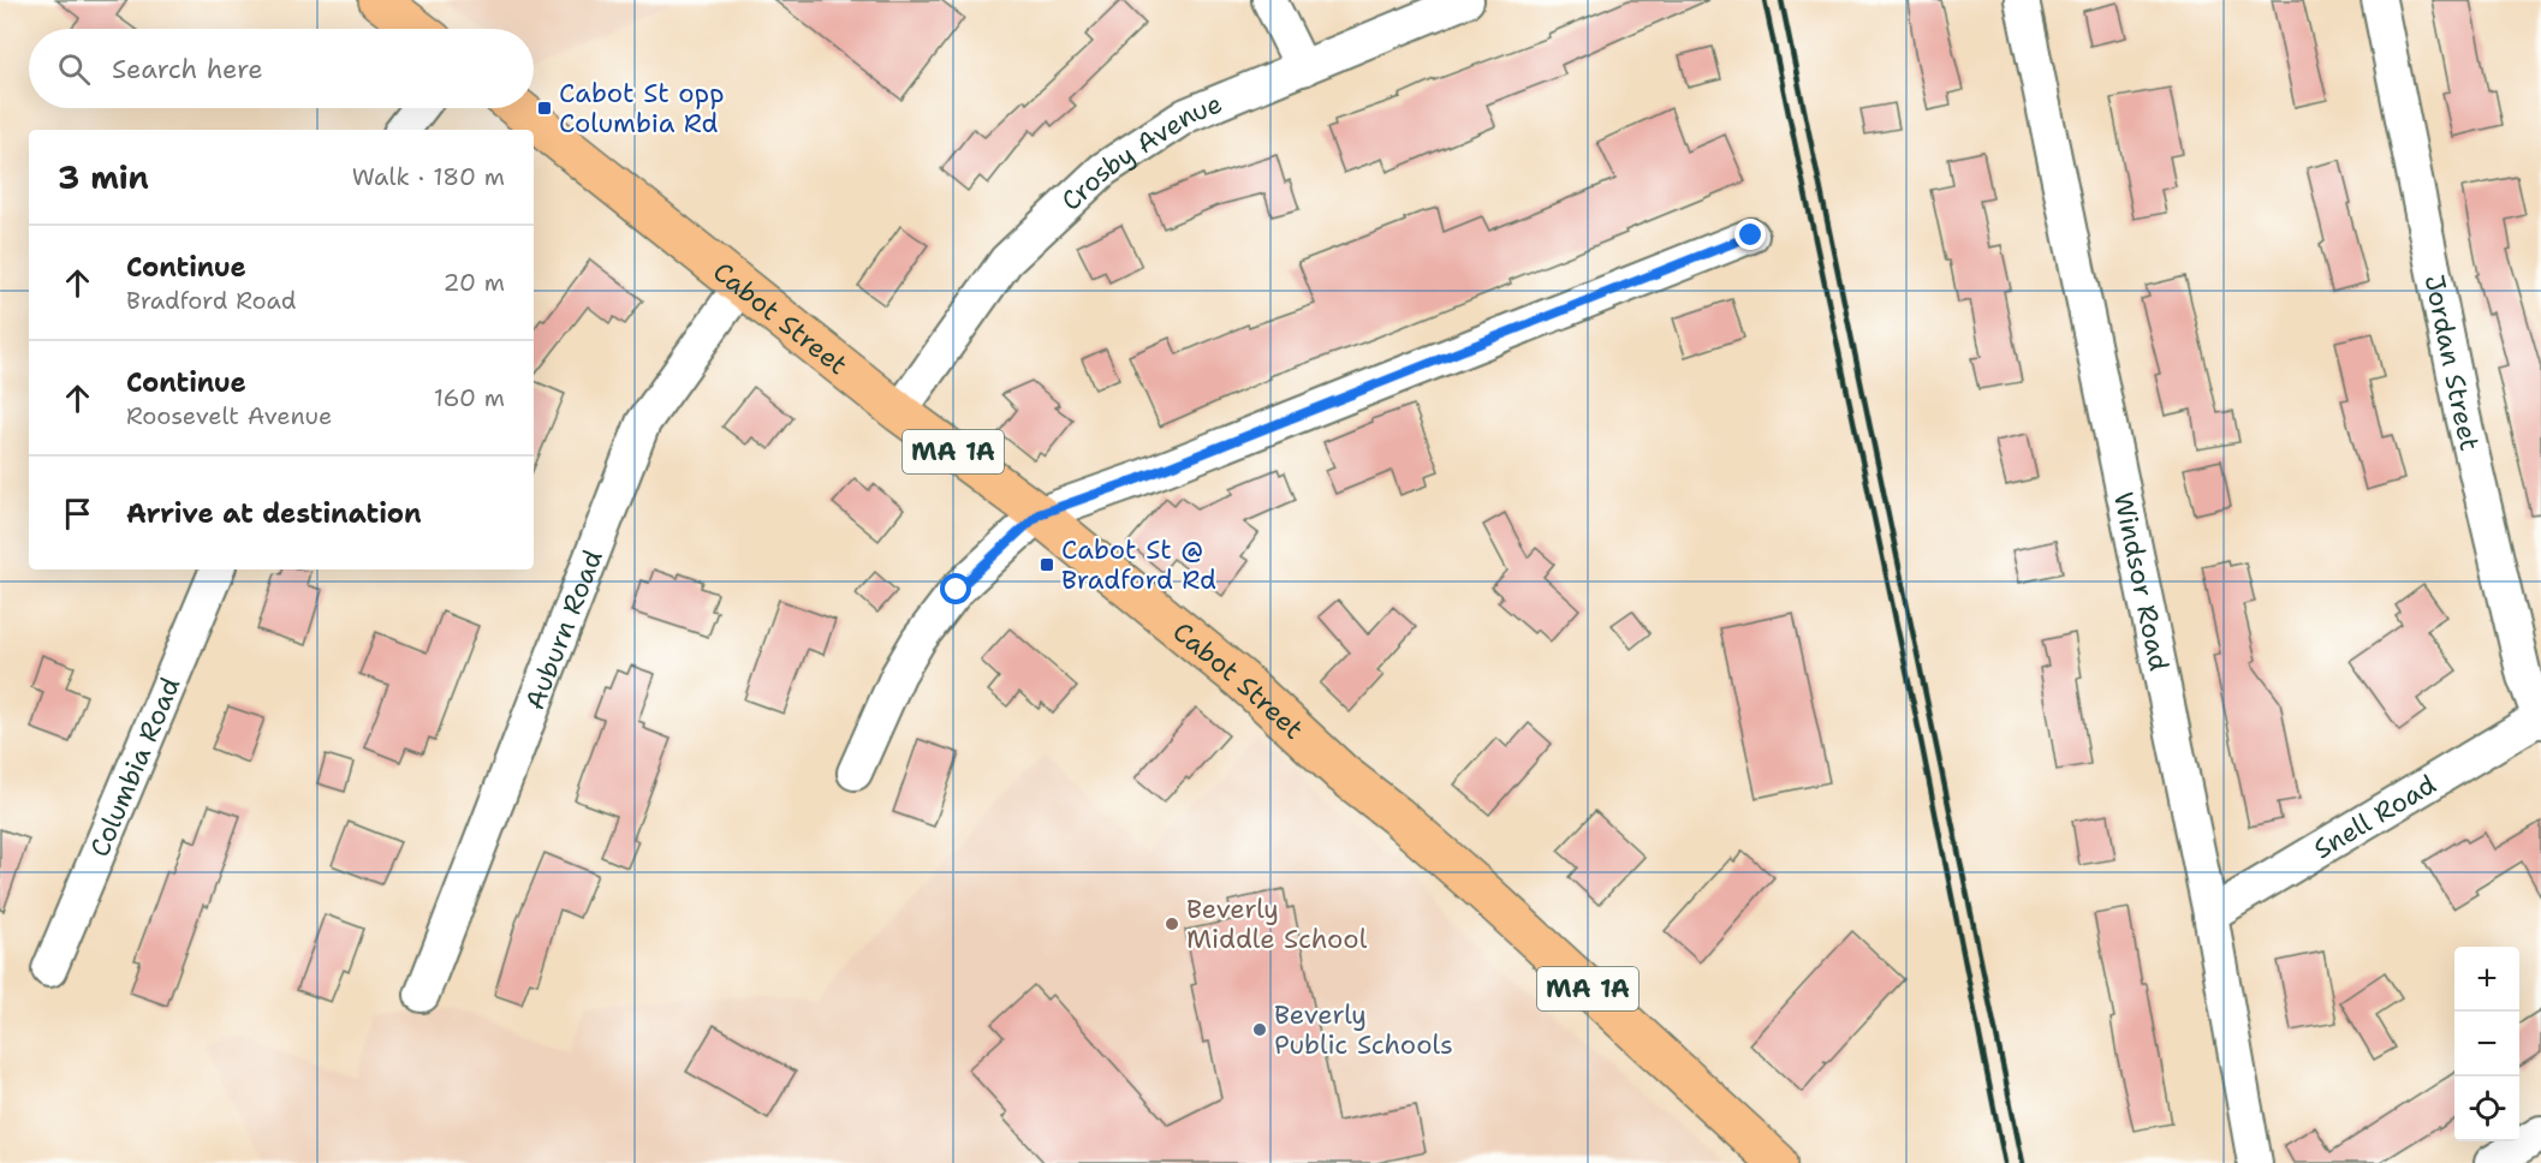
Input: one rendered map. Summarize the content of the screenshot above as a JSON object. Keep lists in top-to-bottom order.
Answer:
{
  "streets": {
    "highway": ["Cabot Street", "MA 1A"],
    "street": [
      "Crosby Avenue",
      "Jordan Street",
      "Windsor Road",
      "Auburn Road",
      "Columbia Road",
      "Snell Road"
    ]
  },
  "crossings": [
    ["Crosby Avenue", "Cabot Street"],
    ["Cabot Street", "Auburn Road"],
    ["Jordan Street", "Snell Road"],
    ["Windsor Road", "Snell Road"]
  ],
  "places": {
    "transit": ["Cabot St opp Columbia Rd", "Cabot St @ Bradford Rd"],
    "other": ["Beverly Middle School", "Beverly Public Schools"]
  },
  "page": {
    "search": "Search here",
    "heading": ["3 min", "Walk · 180 m"],
    "list": [
      ["Continue", "Bradford Road", "20 m"],
      ["Continue", "Roosevelt Avenue", "160 m"],
      "Arrive at destination"
    ],
    "map_buttons": ["+", "−"]
  }
}
